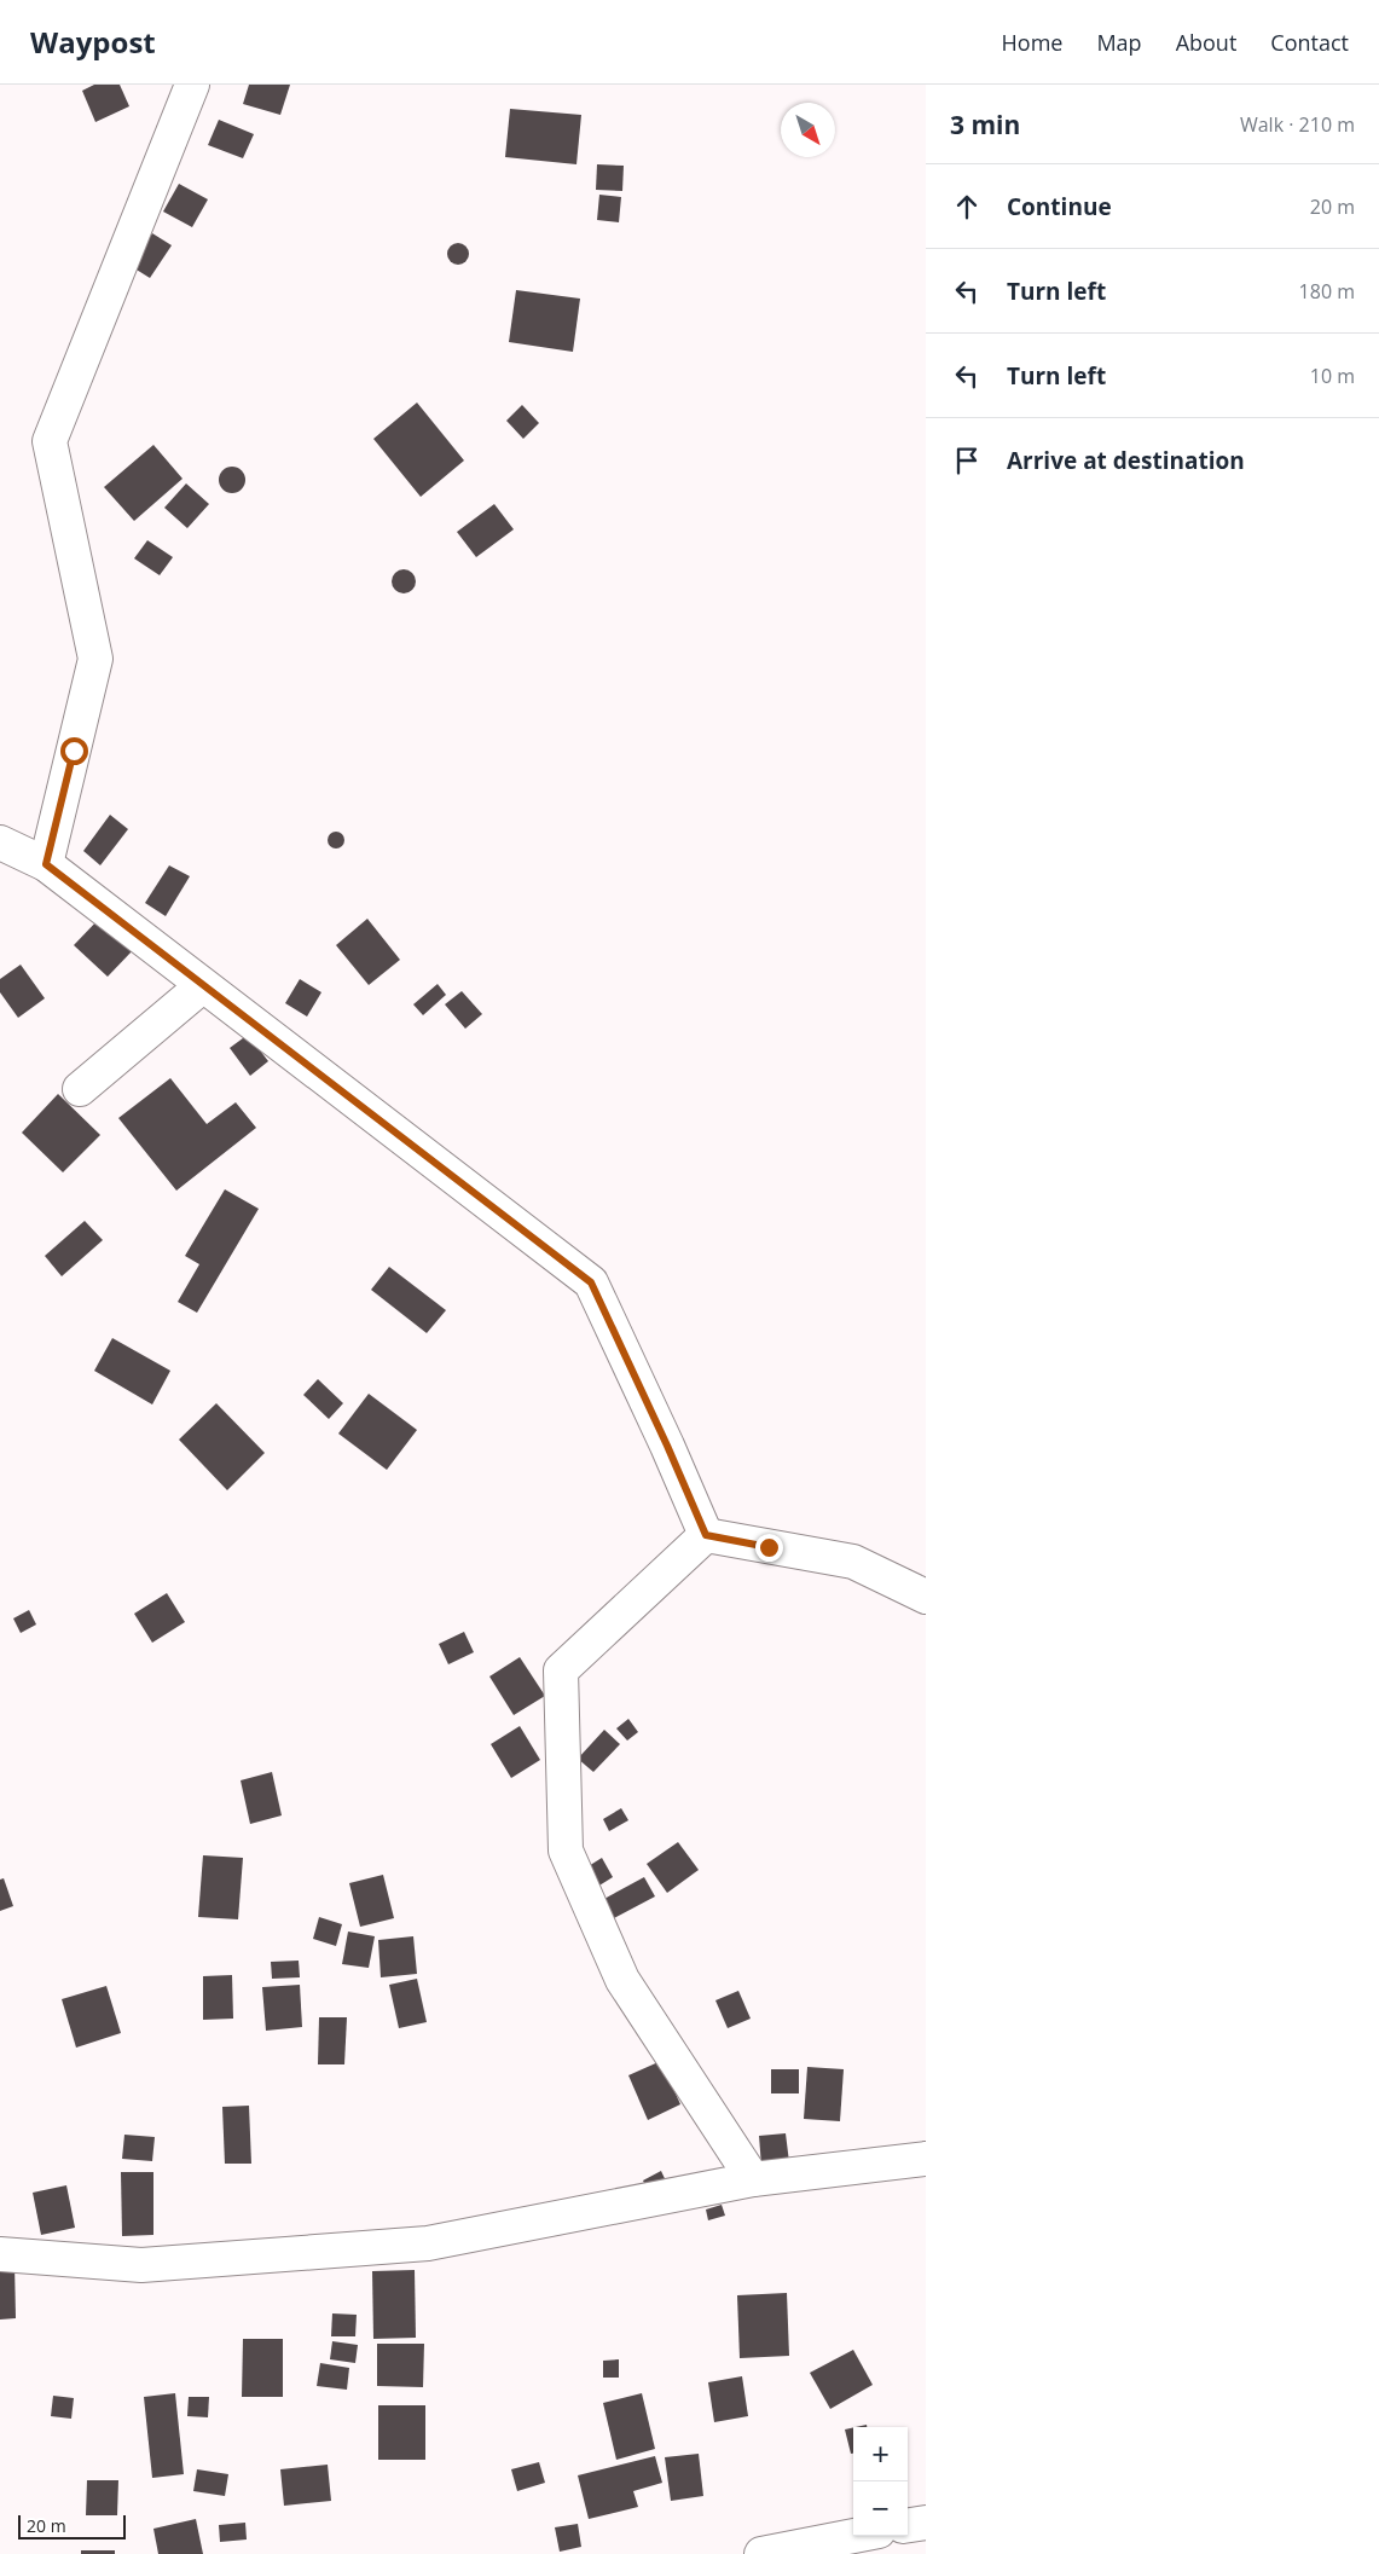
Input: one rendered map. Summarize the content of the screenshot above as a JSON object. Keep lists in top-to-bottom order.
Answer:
{
  "scale_bar": "20 m",
  "north": "bottom right",
  "page": {
    "header": "Waypost",
    "nav": [
      "Home",
      "Map",
      "About",
      "Contact"
    ],
    "heading": ["3 min", "Walk · 210 m"],
    "list": [
      ["Continue", "20 m"],
      ["Turn left", "180 m"],
      ["Turn left", "10 m"],
      "Arrive at destination"
    ],
    "map_buttons": ["+", "−"],
    "scale": "20 m"
  }
}
